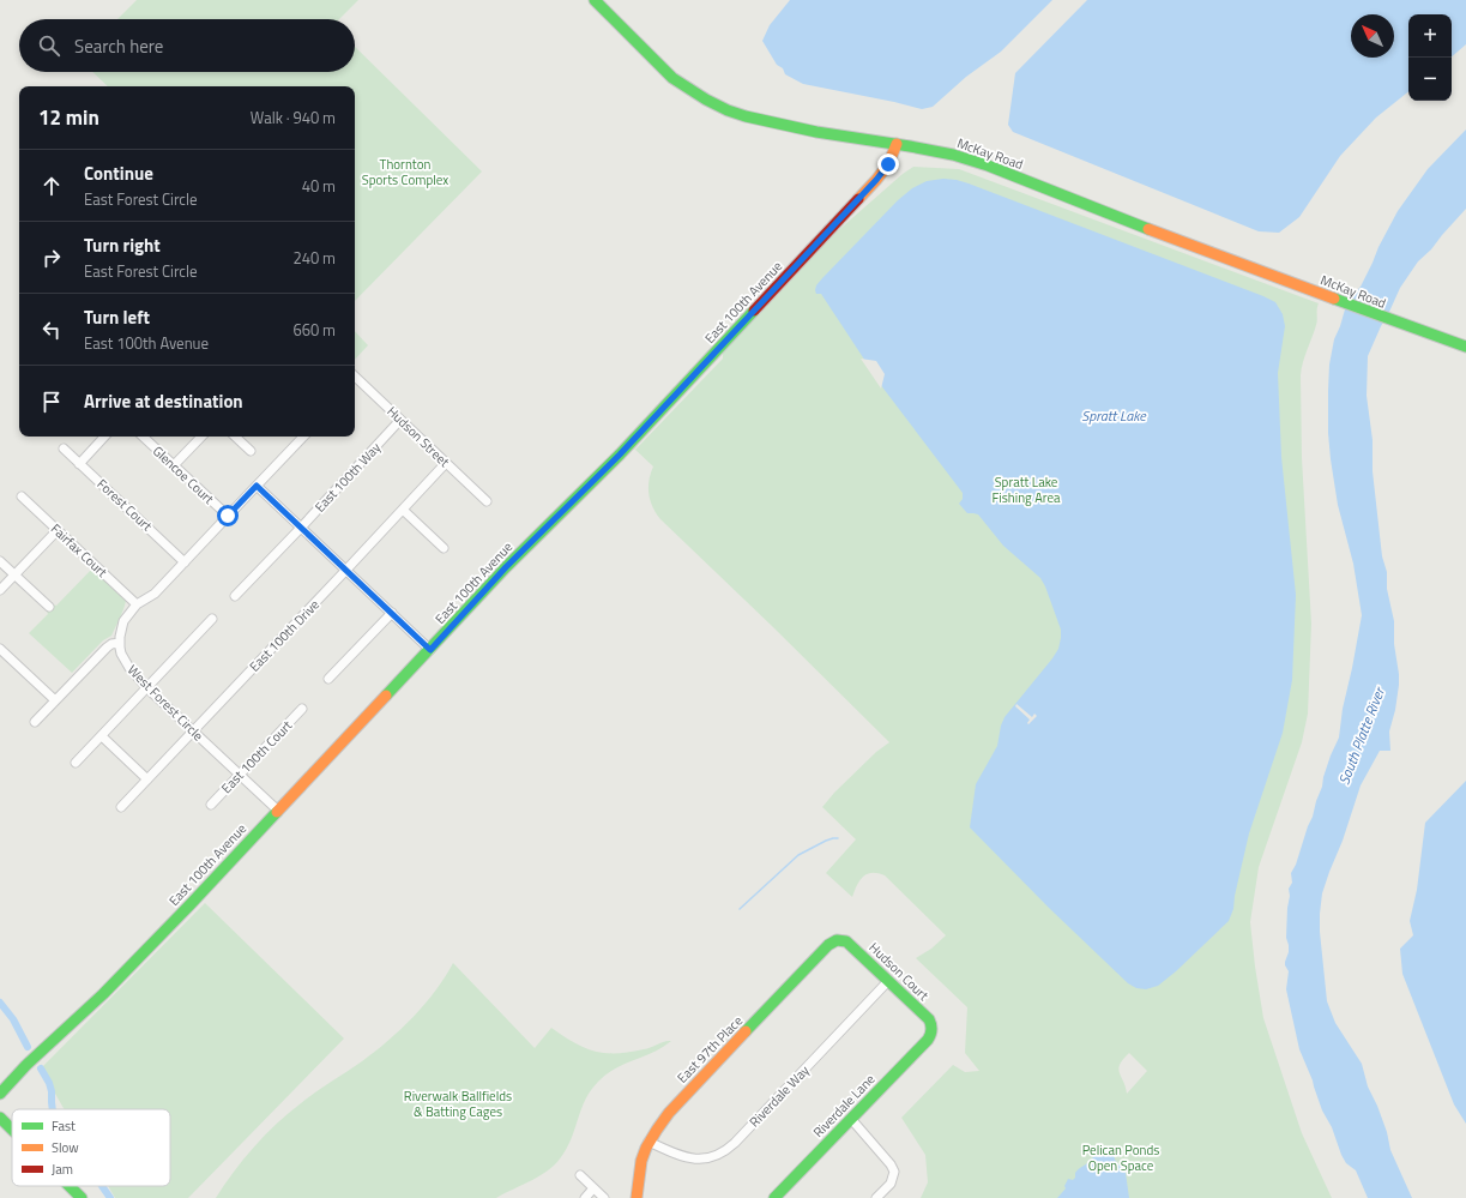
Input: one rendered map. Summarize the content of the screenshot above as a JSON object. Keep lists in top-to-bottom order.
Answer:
{
  "streets": {
    "street": [
      "McKay Road",
      "East 100th Avenue",
      "Hudson Street",
      "Glencoe Court",
      "East 100th Way",
      "Forest Court",
      "Fairfax Court",
      "East 100th Drive",
      "West Forest Circle",
      "East 100th Court",
      "Hudson Court",
      "East 97th Place",
      "Riverdale Way",
      "Riverdale Lane"
    ]
  },
  "crossings": [
    ["McKay Road", "East 100th Avenue"],
    ["East 100th Avenue", "West Forest Circle"],
    ["Hudson Street", "East 100th Way"],
    ["Hudson Street", "East 100th Drive"],
    ["East 100th Drive", "West Forest Circle"],
    ["West Forest Circle", "East 100th Court"],
    ["Hudson Court", "East 97th Place"],
    ["Hudson Court", "Riverdale Way"],
    ["Hudson Court", "Riverdale Lane"],
    ["East 97th Place", "Riverdale Way"]
  ],
  "water": ["Spratt Lake", "South Platte River"],
  "parks": [
    "Thornton Sports Complex",
    "Spratt Lake Fishing Area",
    "Riverwalk Ballfields & Batting Cages",
    "Pelican Ponds Open Space"
  ],
  "legend": ["Fast", "Slow", "Jam"],
  "north": "top left",
  "page": {
    "map_buttons": ["+", "−"],
    "search": "Search here",
    "heading": ["12 min", "Walk · 940 m"],
    "list": [
      ["Continue", "East Forest Circle", "40 m"],
      ["Turn right", "East Forest Circle", "240 m"],
      ["Turn left", "East 100th Avenue", "660 m"],
      "Arrive at destination"
    ]
  }
}
